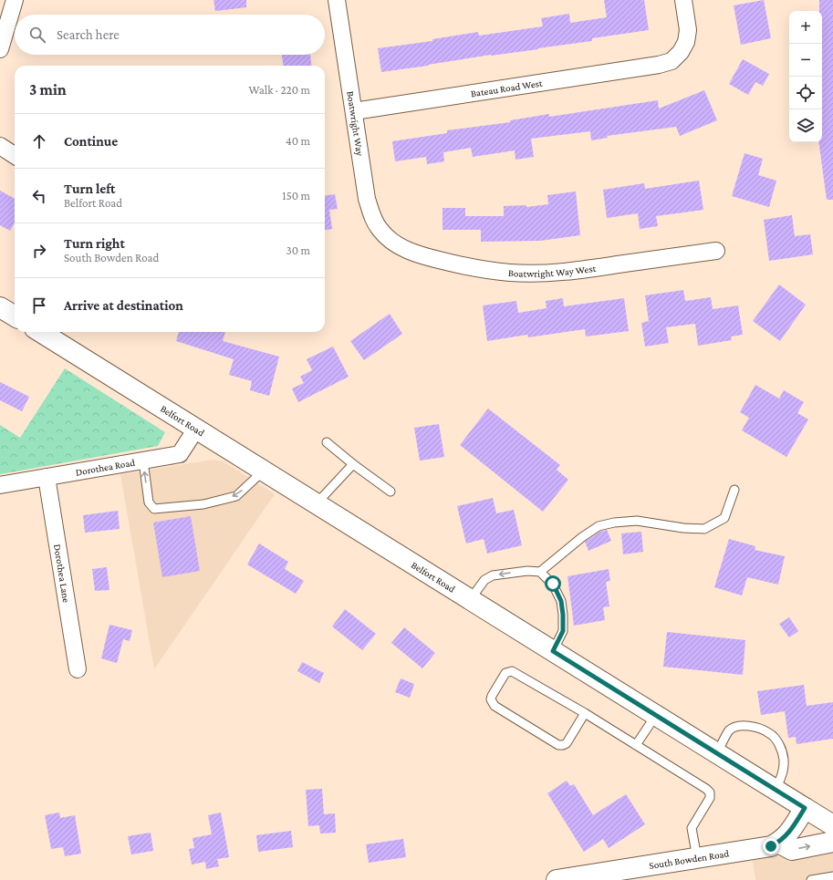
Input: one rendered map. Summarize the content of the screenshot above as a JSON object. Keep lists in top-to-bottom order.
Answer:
{
  "streets": {
    "street": [
      "Bateau Road West",
      "Boatwright Way",
      "Boatwright Way West",
      "Belfort Road",
      "Dorothea Road",
      "Dorothea Lane",
      "South Bowden Road"
    ]
  },
  "crossings": [
    ["Bateau Road West", "Boatwright Way"],
    ["Boatwright Way", "Boatwright Way West"],
    ["Belfort Road", "Dorothea Road"],
    ["Belfort Road", "South Bowden Road"],
    ["Dorothea Road", "Dorothea Lane"]
  ],
  "page": {
    "map_buttons": ["+", "−"],
    "search": "Search here",
    "heading": ["3 min", "Walk · 220 m"],
    "list": [
      ["Continue", "40 m"],
      ["Turn left", "Belfort Road", "150 m"],
      ["Turn right", "South Bowden Road", "30 m"],
      "Arrive at destination"
    ]
  }
}
